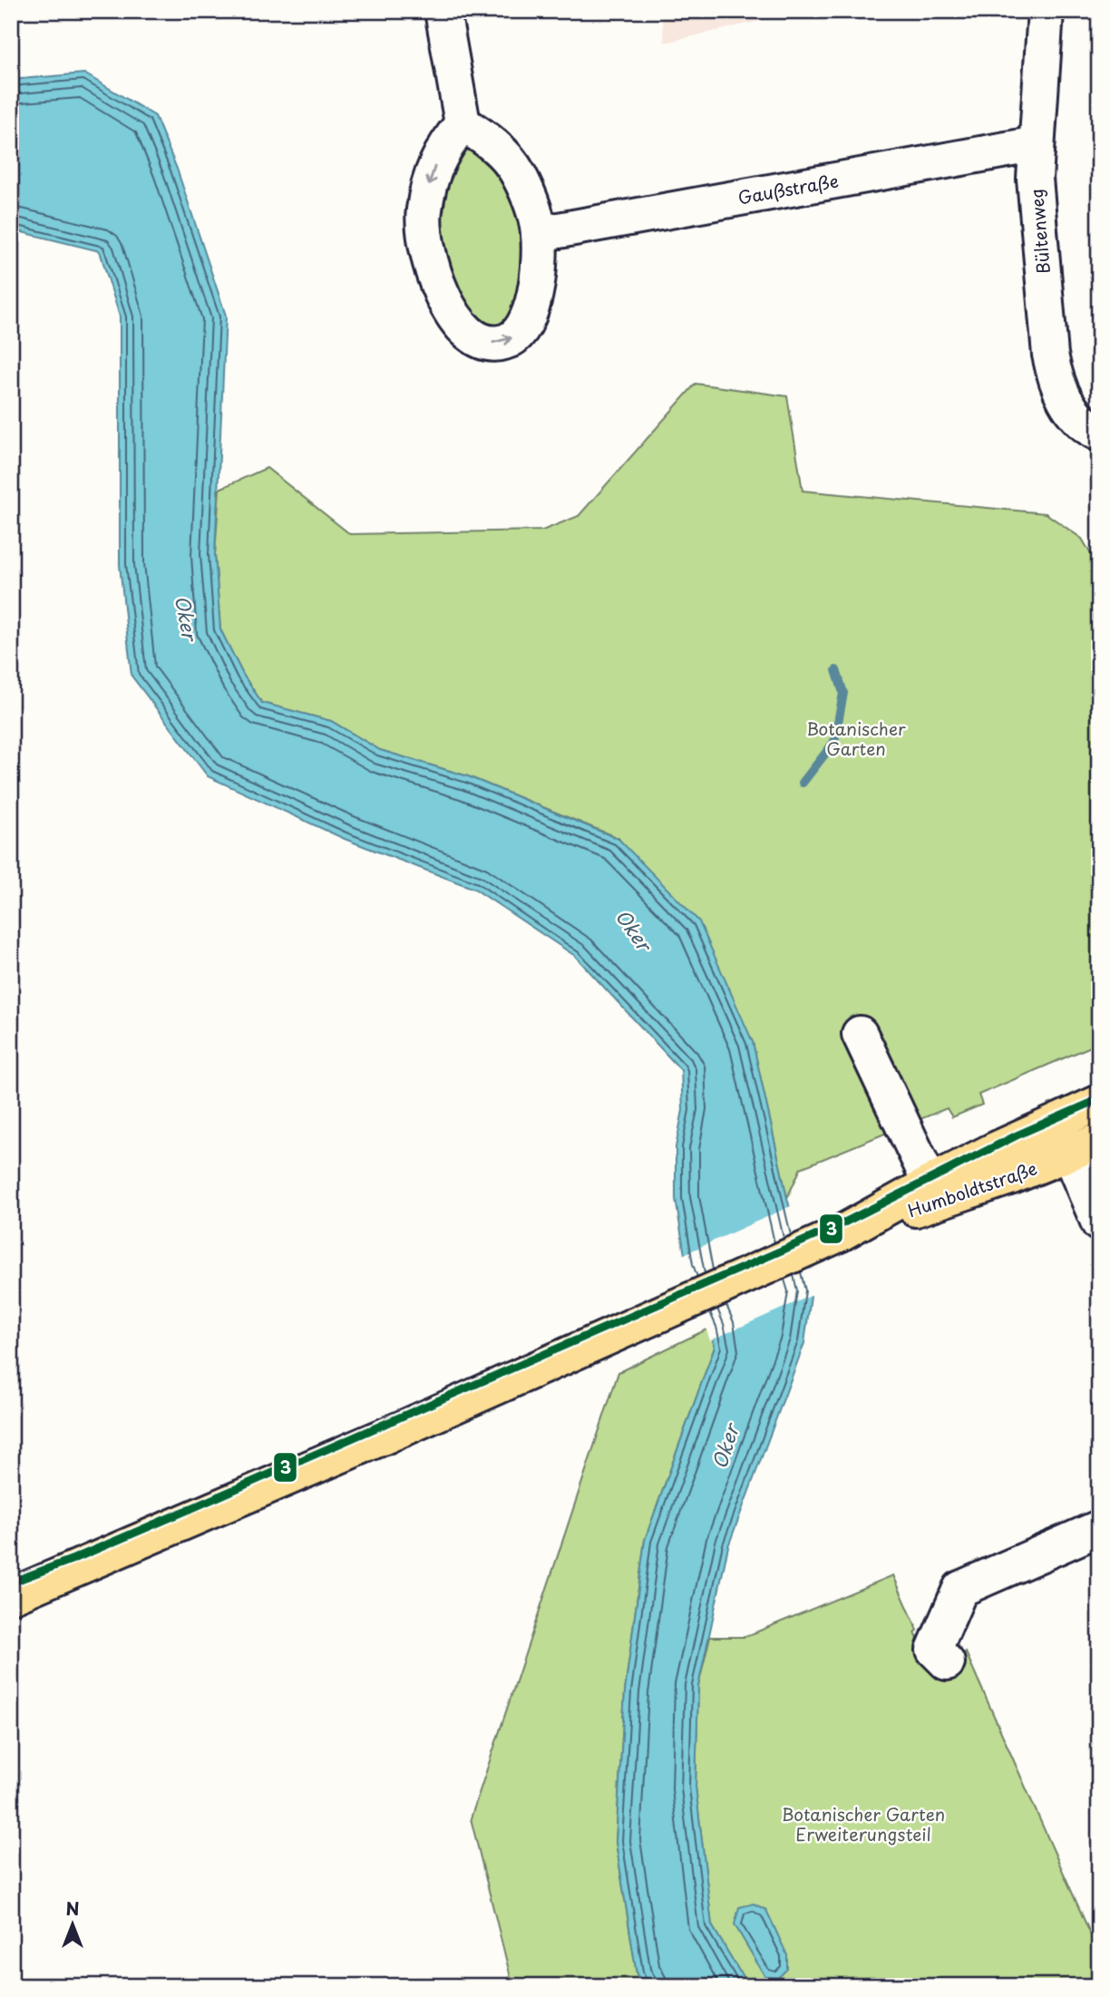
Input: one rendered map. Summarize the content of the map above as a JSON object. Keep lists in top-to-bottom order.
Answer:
{
  "streets": {
    "main road": ["Humboldtstraße"],
    "street": ["Gaußstraße", "Bültenweg"]
  },
  "crossings": [
    ["Gaußstraße", "Bültenweg"]
  ],
  "water": ["Oker"],
  "parks": ["Botanischer Garten", "Botanischer Garten Erweiterungsteil"],
  "lines": ["transit line 3"],
  "north": "top"
}
